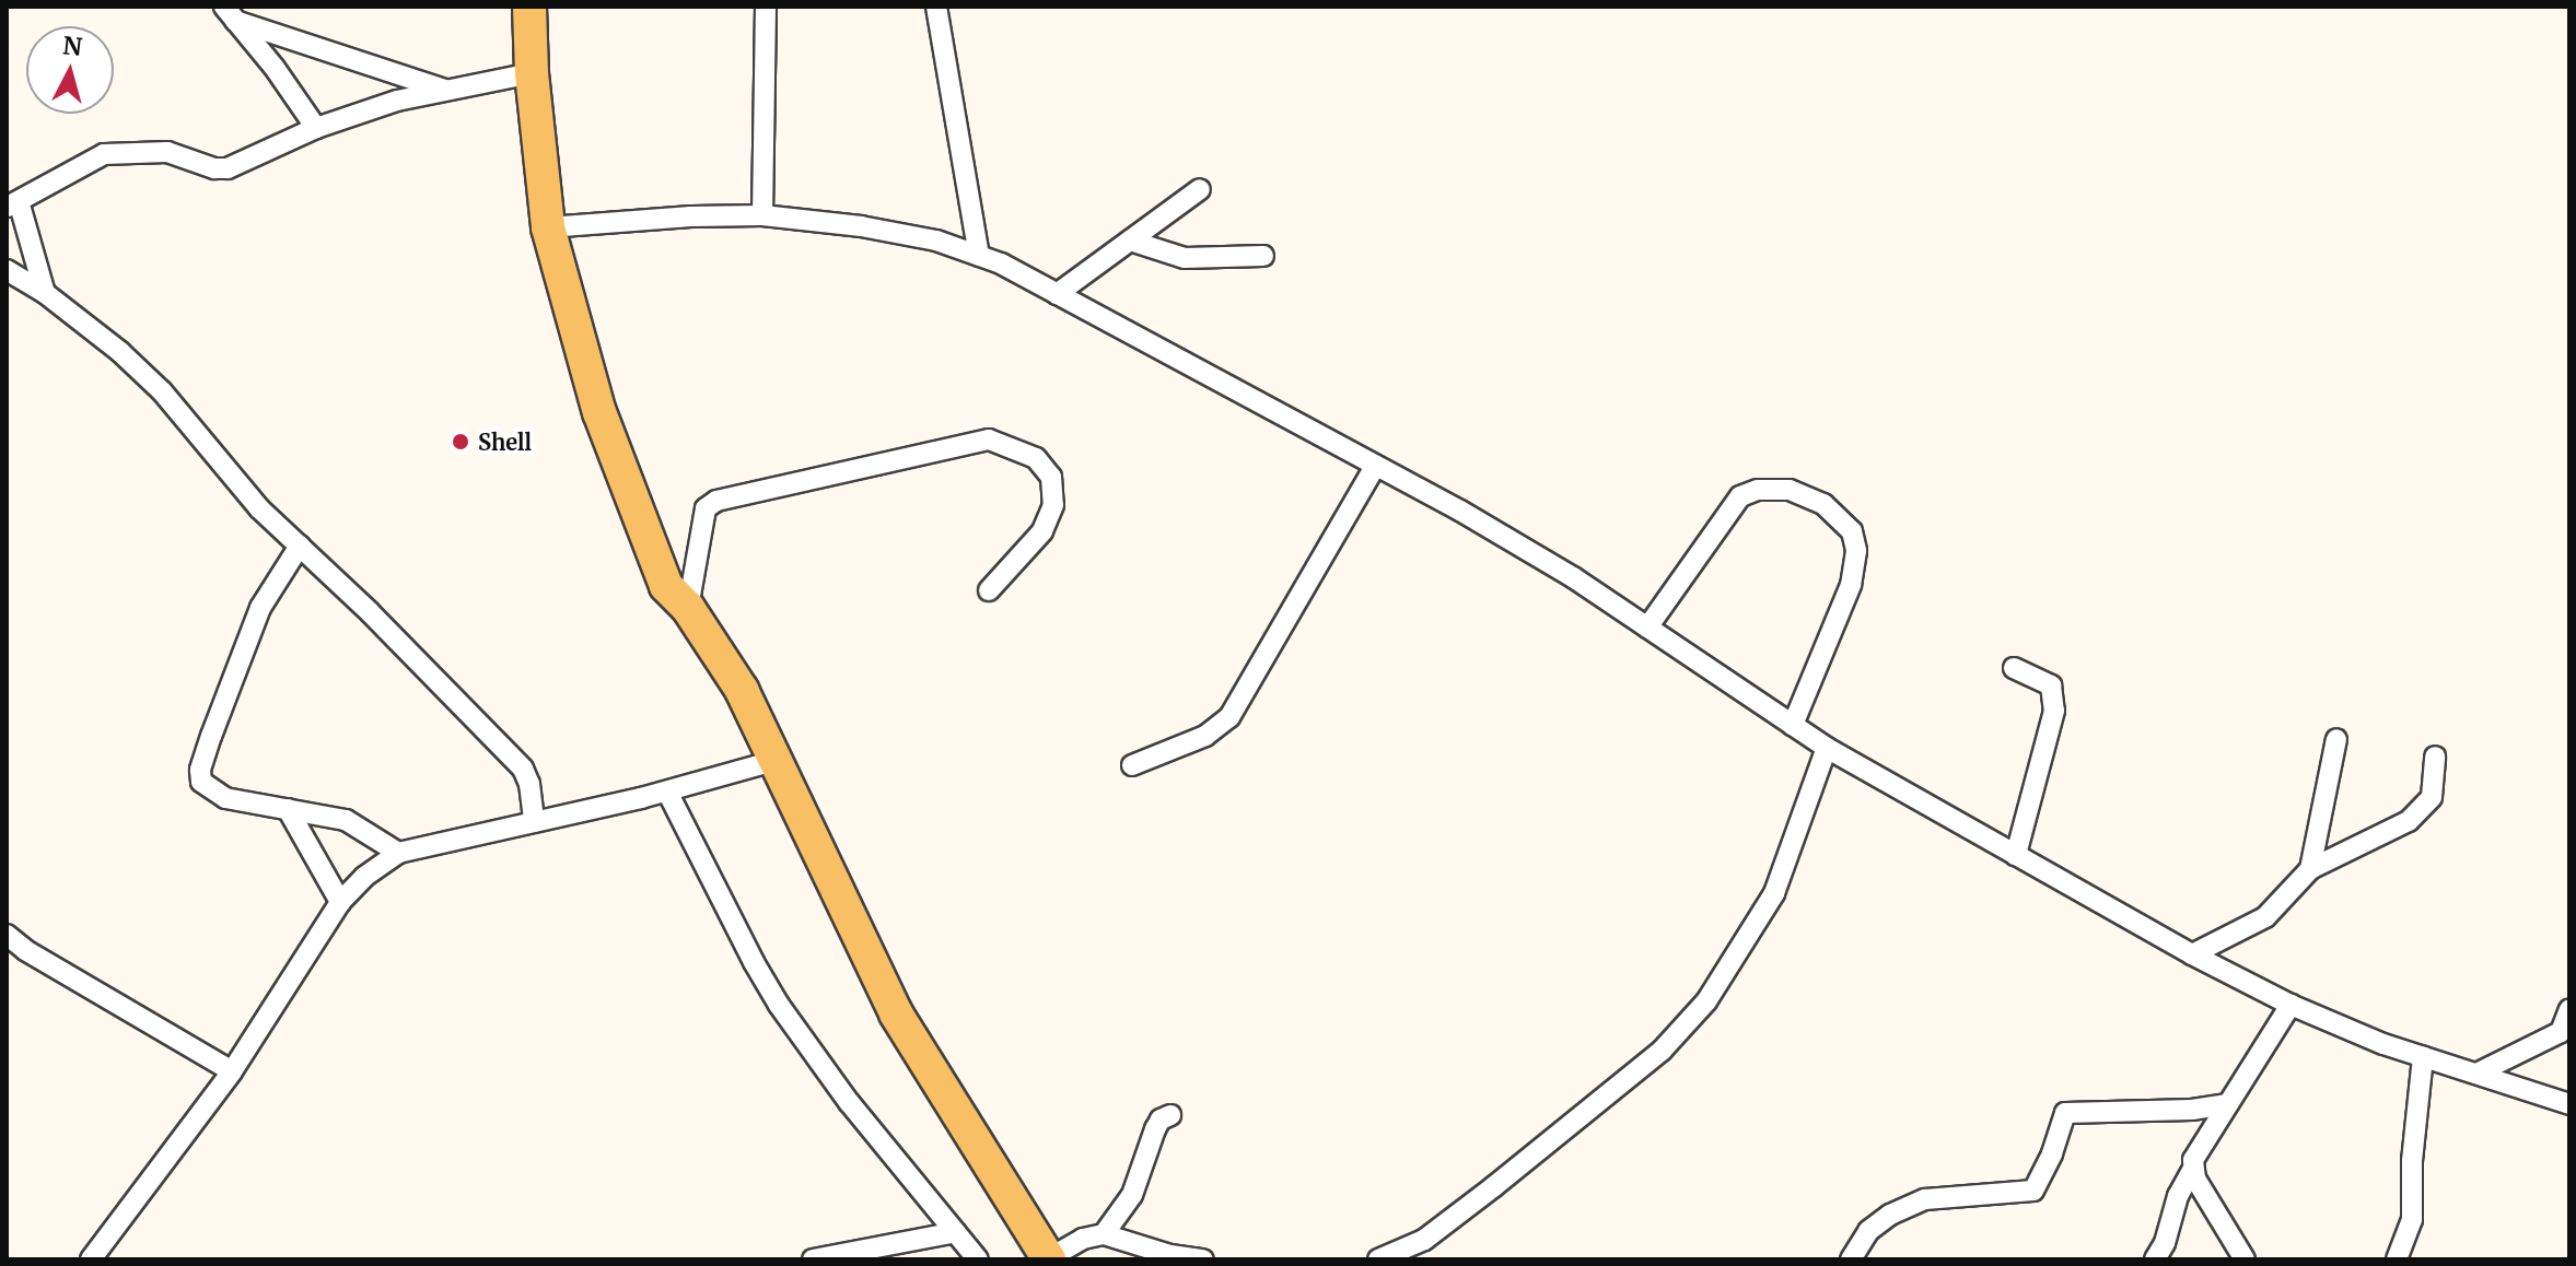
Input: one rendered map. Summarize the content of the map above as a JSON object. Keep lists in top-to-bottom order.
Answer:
{
  "places": ["Shell"],
  "north": "top"
}
